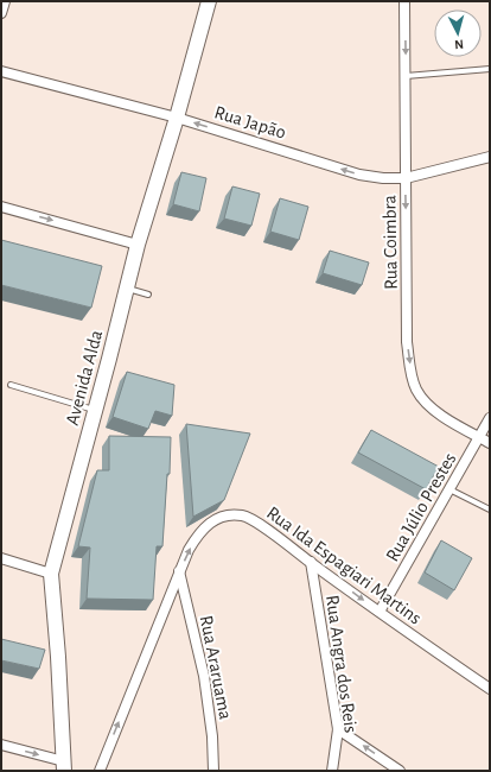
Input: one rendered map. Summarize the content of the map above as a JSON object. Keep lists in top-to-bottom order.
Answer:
{
  "streets": {
    "main road": ["Avenida Alda"],
    "street": [
      "Rua Japão",
      "Rua Coimbra",
      "Rua Júlio Prestes",
      "Rua Ida Espagiari Martins",
      "Rua Angra dos Reis",
      "Rua Araruama"
    ]
  },
  "crossings": [
    ["Rua Japão", "Rua Coimbra"],
    ["Rua Japão", "Avenida Alda"],
    ["Rua Coimbra", "Rua Júlio Prestes"],
    ["Rua Júlio Prestes", "Rua Ida Espagiari Martins"],
    ["Rua Ida Espagiari Martins", "Rua Angra dos Reis"],
    ["Rua Ida Espagiari Martins", "Rua Araruama"]
  ],
  "one_way": ["Rua Japão", "Rua Coimbra"],
  "north": "bottom"
}
